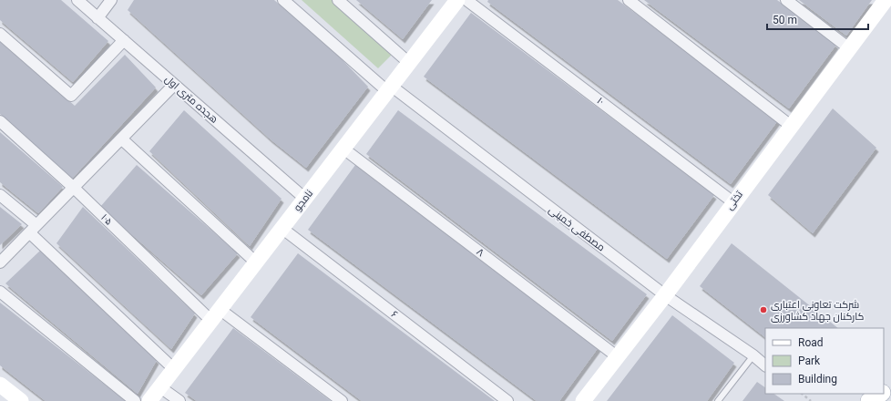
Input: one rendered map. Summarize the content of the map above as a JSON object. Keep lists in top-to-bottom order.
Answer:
{
  "streets": {
    "street": [
      "هجده متری اول",
      "۱۰",
      "نامجو",
      "تختی",
      "۱۰۵",
      "مصطفی خمینی",
      "۸",
      "۶"
    ]
  },
  "crossings": [
    ["هجده متری اول", "نامجو"],
    ["۱۰", "نامجو"],
    ["۱۰", "تختی"],
    ["نامجو", "۱۰۵"],
    ["نامجو", "مصطفی خمینی"],
    ["نامجو", "۸"],
    ["نامجو", "۶"],
    ["تختی", "مصطفی خمینی"],
    ["تختی", "۸"]
  ],
  "places": ["شرکت تعاونی اعتباری کارکنان جهاد کشاورزی"],
  "legend": ["Road", "Park", "Building"],
  "scale_bar": "50 m"
}
